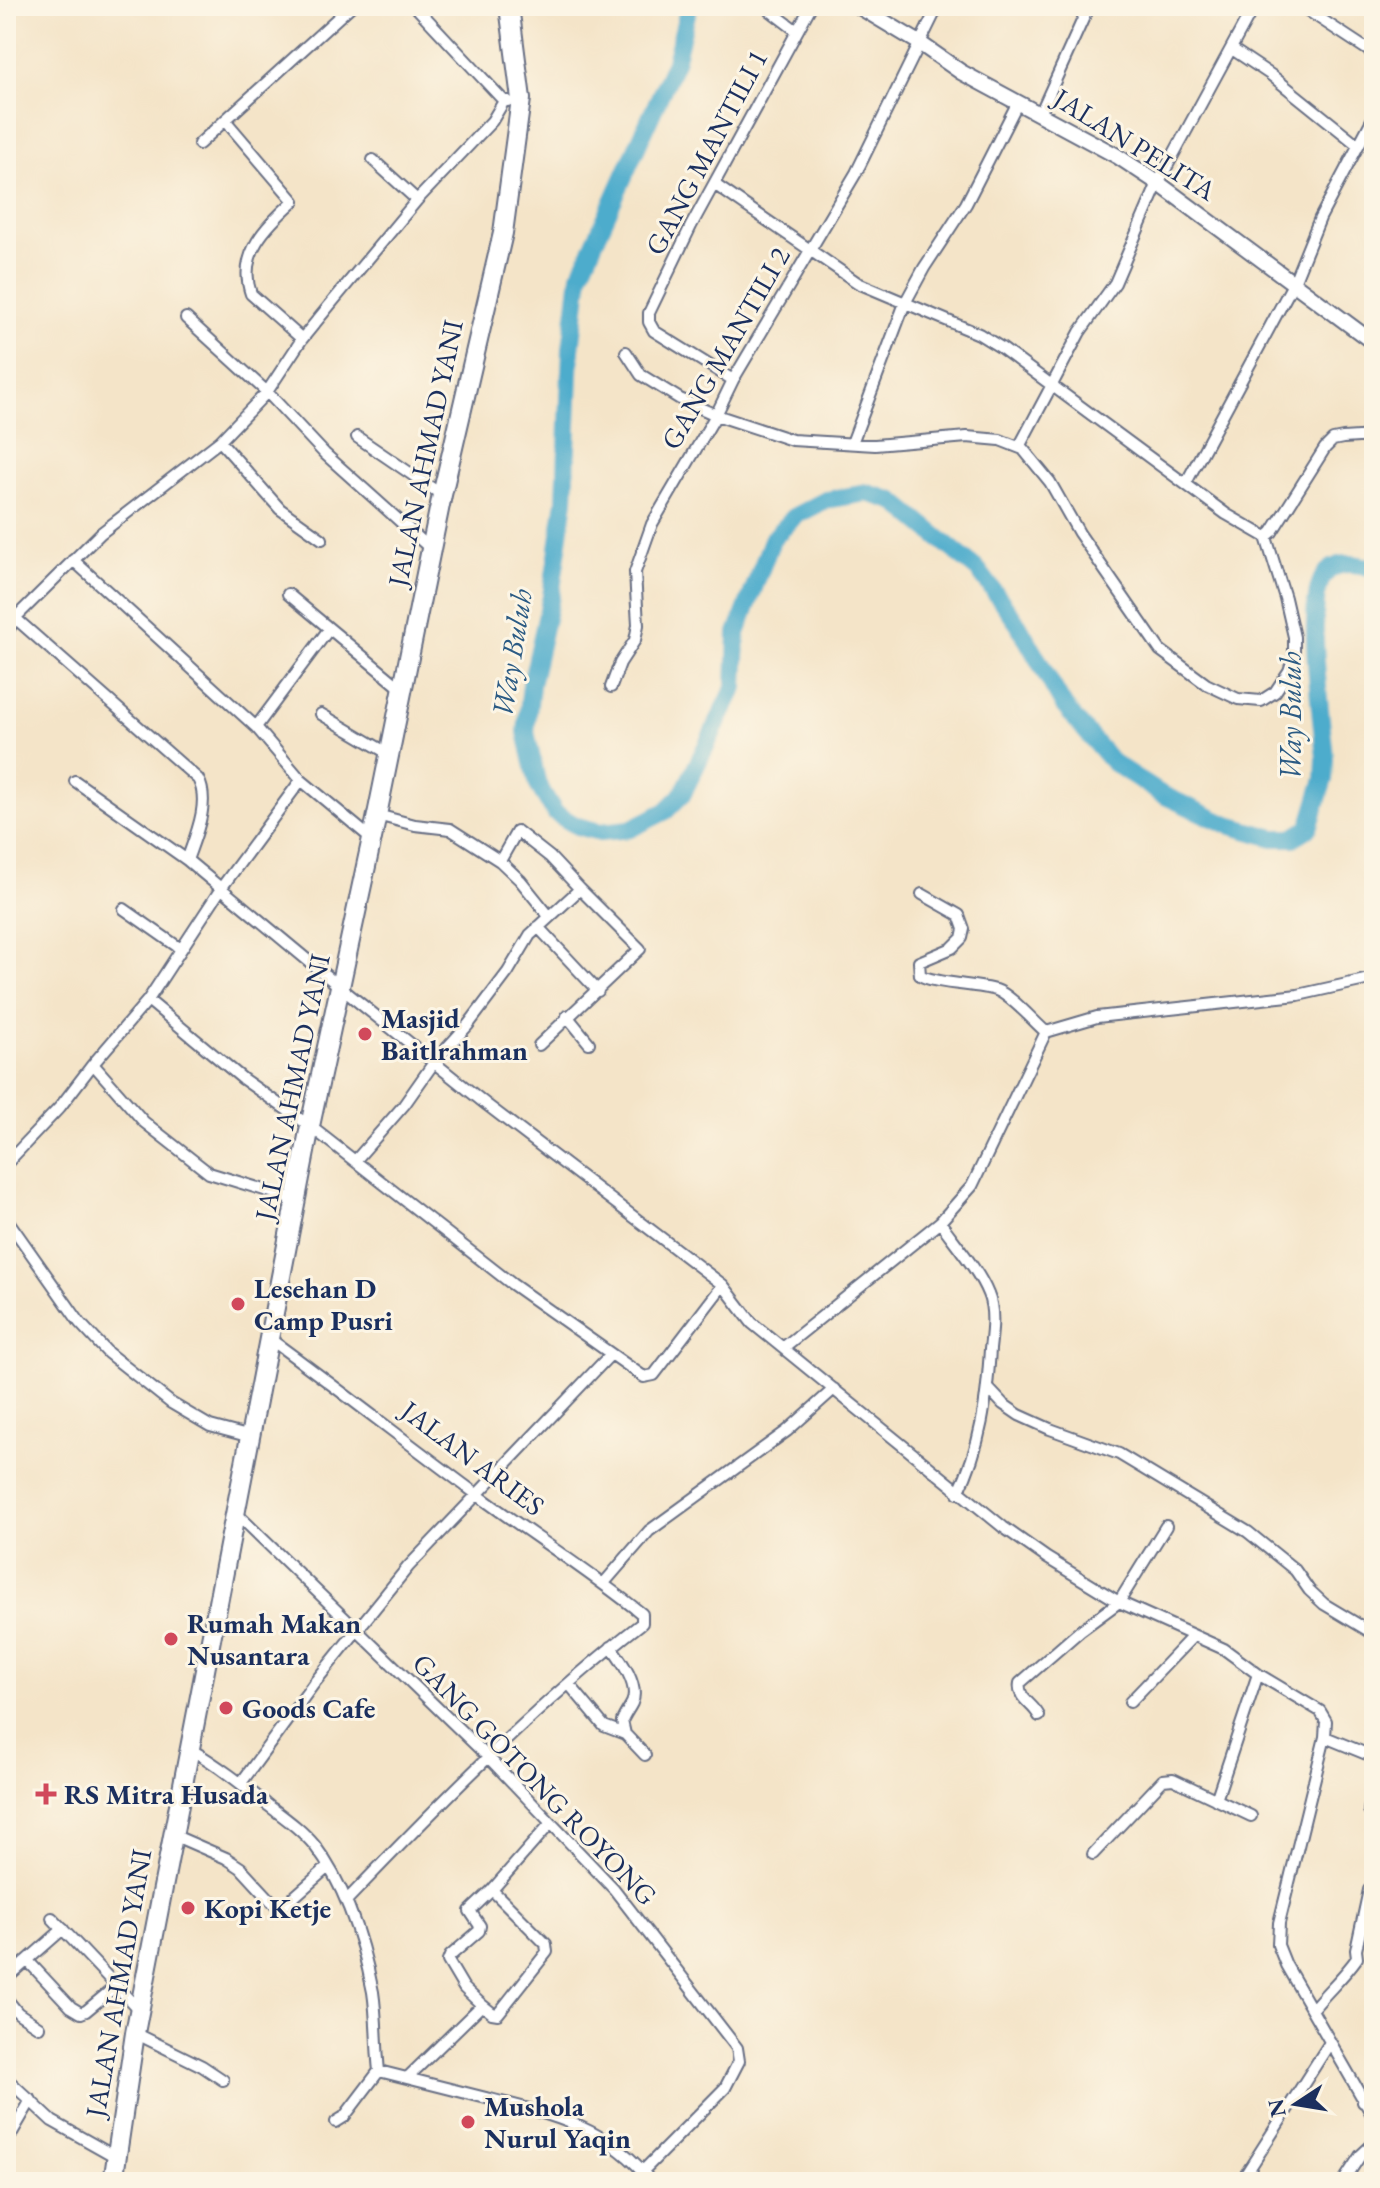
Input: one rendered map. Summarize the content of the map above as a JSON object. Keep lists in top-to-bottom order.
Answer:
{
  "streets": {
    "highway": ["JALAN AHMAD YANI"],
    "street": [
      "JALAN PELITA",
      "GANG MANTILI 1",
      "GANG MANTILI 2",
      "JALAN ARIES",
      "GANG GOTONG ROYONG"
    ]
  },
  "crossings": [
    ["JALAN PELITA", "GANG MANTILI 2"],
    ["GANG MANTILI 1", "GANG MANTILI 2"],
    ["JALAN AHMAD YANI", "JALAN ARIES"],
    ["JALAN AHMAD YANI", "GANG GOTONG ROYONG"]
  ],
  "water": ["Way Buluh"],
  "places": {
    "other": [
      "Masjid Baitlrahman",
      "Lesehan D Camp Pusri",
      "Rumah Makan Nusantara",
      "Goods Cafe",
      "Kopi Ketje",
      "Mushola Nurul Yaqin"
    ],
    "health": ["RS Mitra Husada"]
  },
  "north": "left"
}
